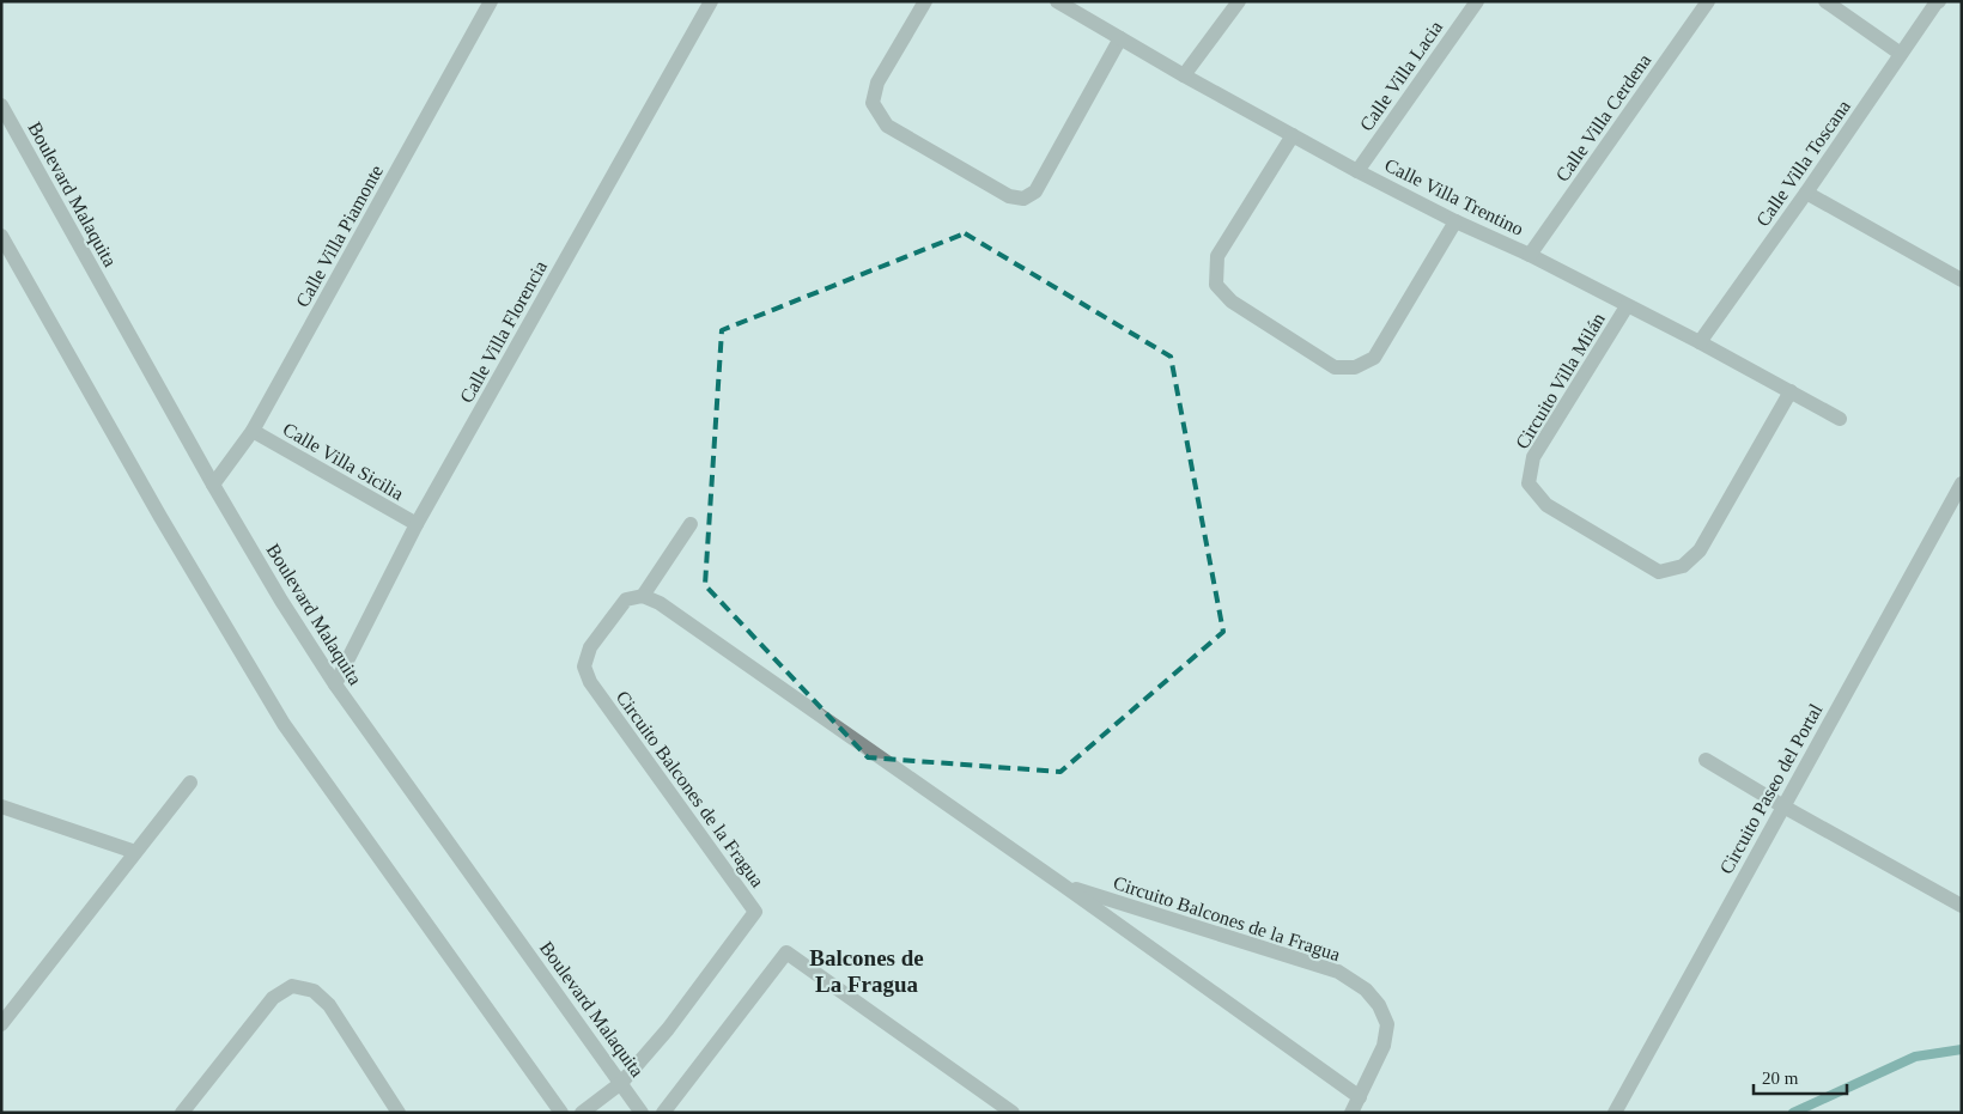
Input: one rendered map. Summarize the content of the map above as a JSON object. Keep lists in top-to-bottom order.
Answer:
{
  "streets": {
    "street": [
      "Calle Villa Lacia",
      "Calle Villa Cerdena",
      "Calle Villa Toscana",
      "Boulevard Malaquita",
      "Calle Villa Trentino",
      "Calle Villa Piamonte",
      "Calle Villa Florencia",
      "Circuito Villa Milán",
      "Calle Villa Sicilia",
      "Circuito Balcones de la Fragua",
      "Circuito Paseo del Portal"
    ]
  },
  "crossings": [
    ["Calle Villa Lacia", "Calle Villa Trentino"],
    ["Calle Villa Cerdena", "Calle Villa Trentino"],
    ["Calle Villa Toscana", "Calle Villa Trentino"],
    ["Boulevard Malaquita", "Calle Villa Piamonte"],
    ["Boulevard Malaquita", "Calle Villa Florencia"],
    ["Boulevard Malaquita", "Circuito Balcones de la Fragua"],
    ["Calle Villa Trentino", "Circuito Villa Milán"],
    ["Calle Villa Piamonte", "Calle Villa Sicilia"],
    ["Calle Villa Florencia", "Calle Villa Sicilia"]
  ],
  "districts": ["Balcones de La Fragua"],
  "scale_bar": "20 m"
}
